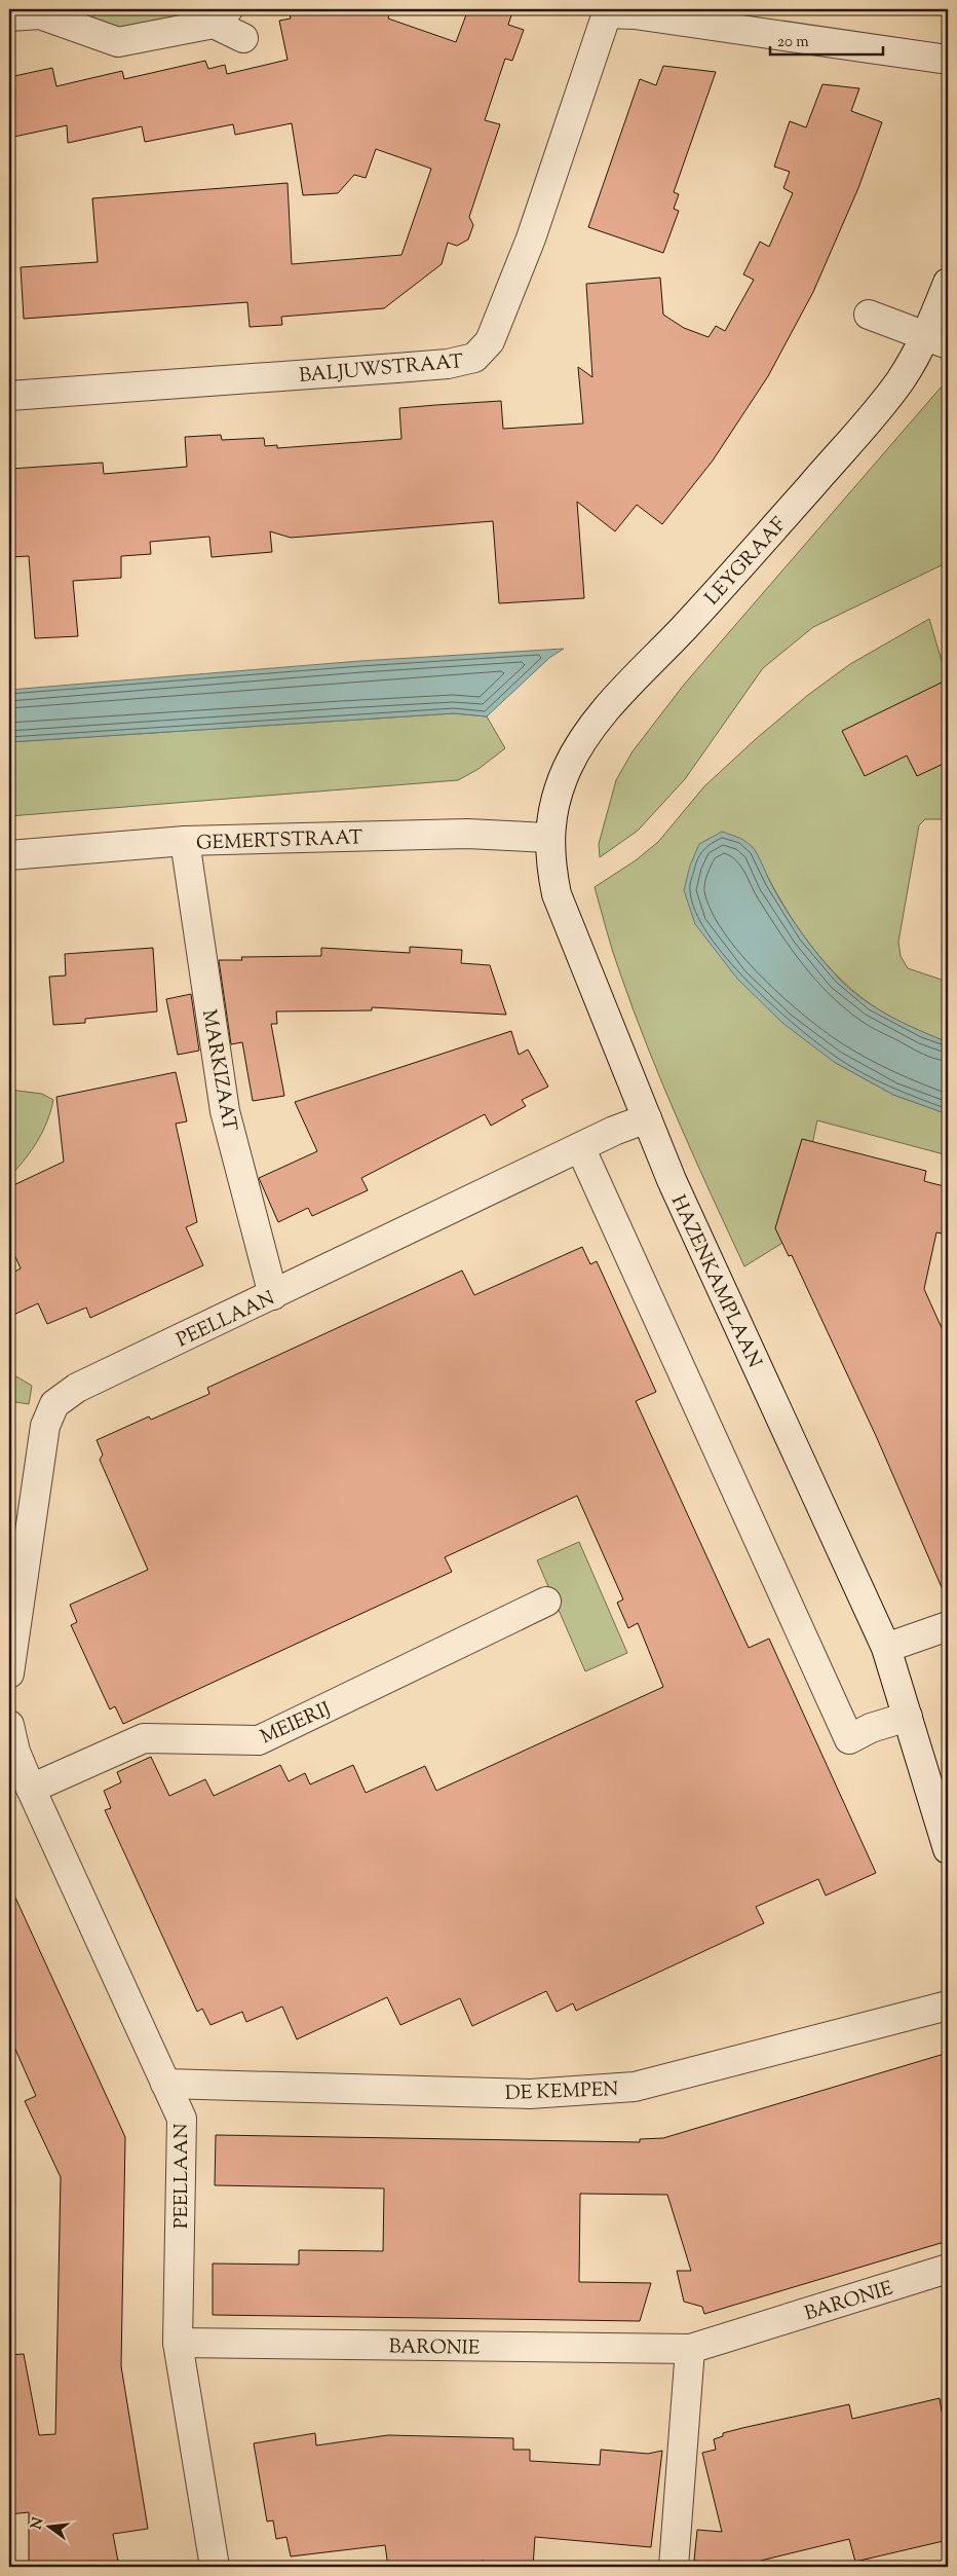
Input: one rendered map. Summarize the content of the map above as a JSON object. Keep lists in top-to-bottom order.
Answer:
{
  "streets": {
    "street": [
      "BALJUWSTRAAT",
      "LEYGRAAF",
      "GEMERTSTRAAT",
      "MARKIZAAT",
      "HAZENKAMPLAAN",
      "PEELLAAN",
      "MEIERIJ",
      "DE KEMPEN",
      "BARONIE"
    ]
  },
  "crossings": [
    ["LEYGRAAF", "GEMERTSTRAAT"],
    ["LEYGRAAF", "HAZENKAMPLAAN"],
    ["GEMERTSTRAAT", "MARKIZAAT"],
    ["GEMERTSTRAAT", "HAZENKAMPLAAN"],
    ["MARKIZAAT", "PEELLAAN"],
    ["HAZENKAMPLAAN", "PEELLAAN"],
    ["PEELLAAN", "MEIERIJ"],
    ["PEELLAAN", "DE KEMPEN"],
    ["PEELLAAN", "BARONIE"]
  ],
  "scale_bar": "20 m",
  "north": "left"
}
